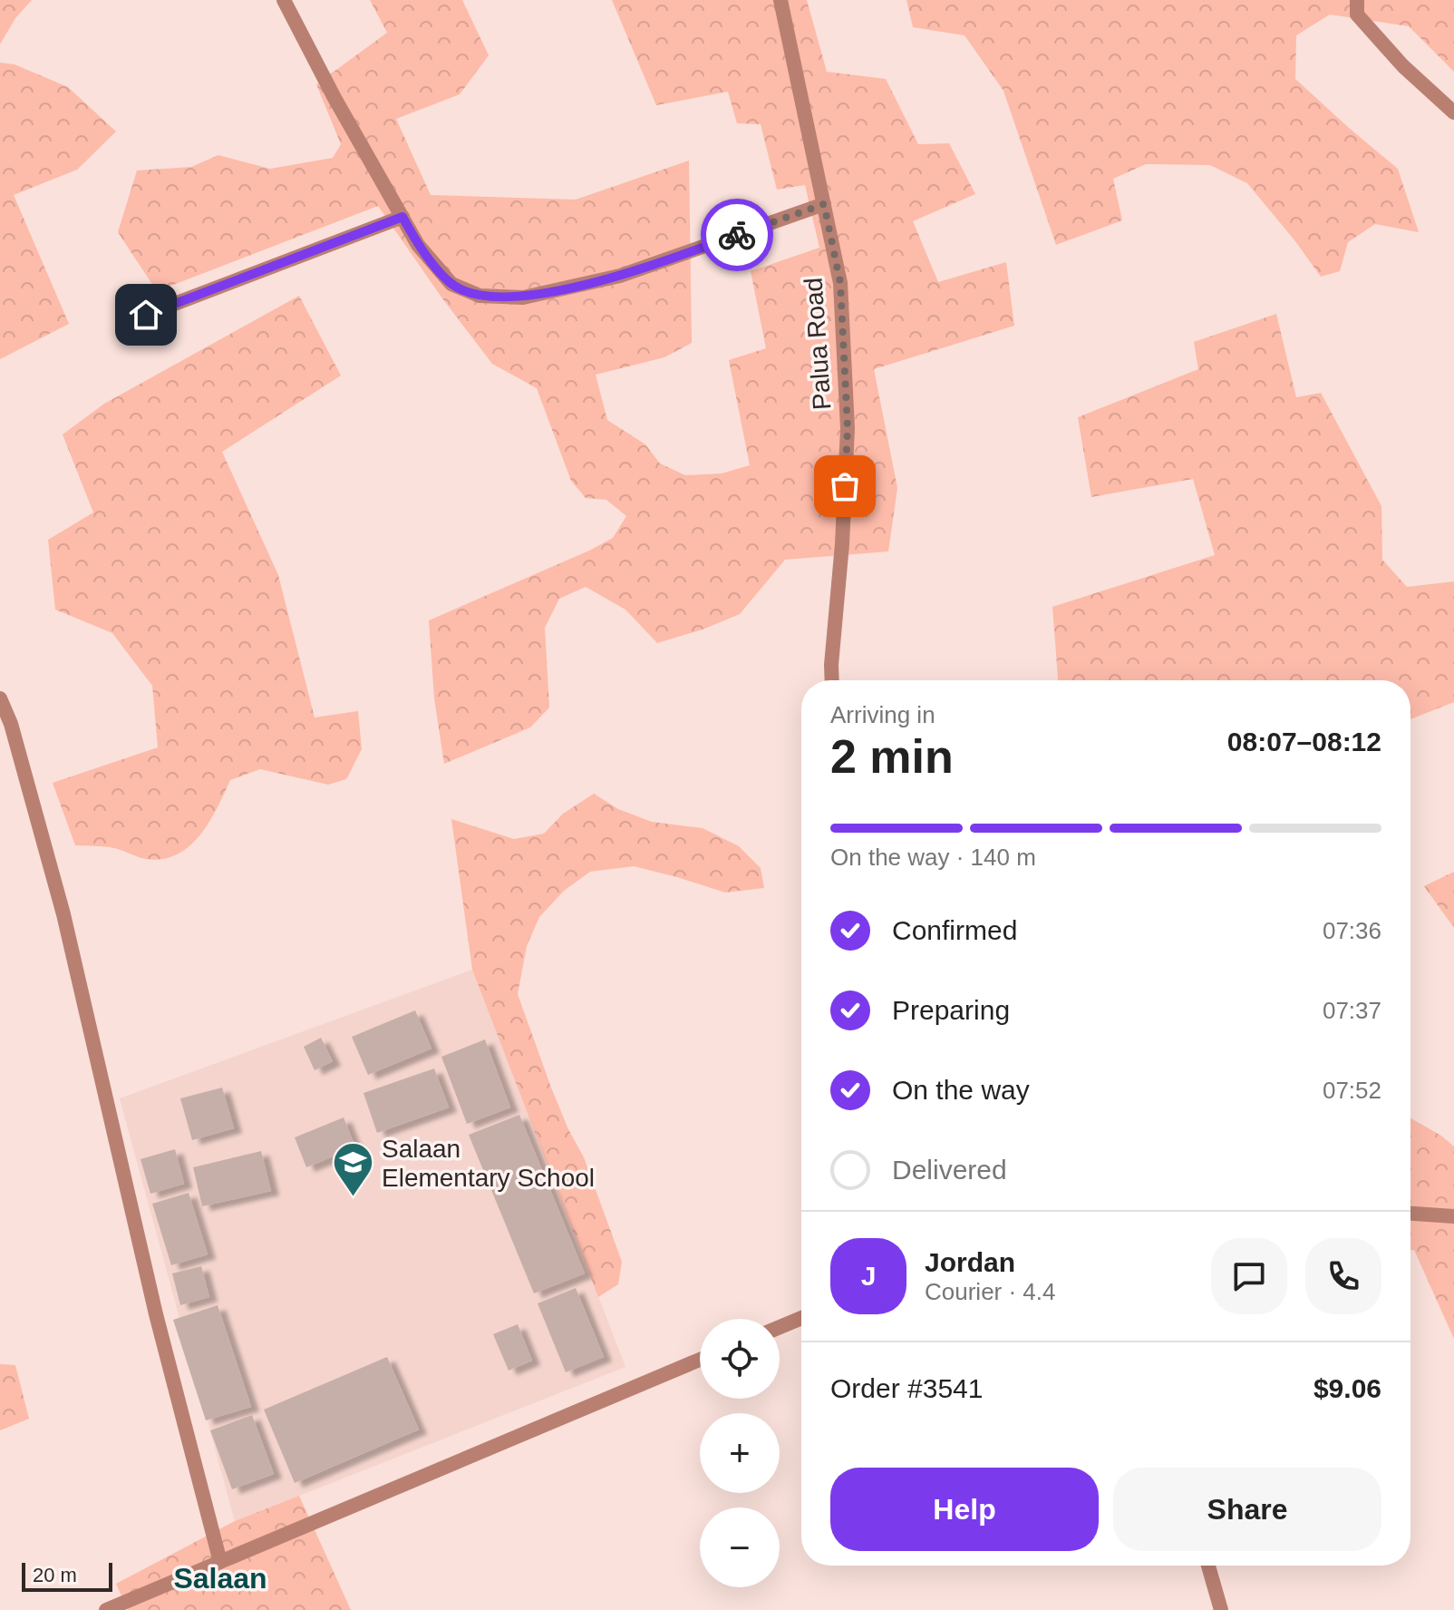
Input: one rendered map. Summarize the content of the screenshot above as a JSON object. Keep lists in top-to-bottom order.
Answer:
{
  "streets": {
    "street": ["Palua Road"]
  },
  "districts": ["Salaan"],
  "places": {
    "school or university": ["Salaan Elementary School"]
  },
  "scale_bar": "20 m",
  "page": {
    "heading": ["2 min", "Arriving in", "08:07–08:12"],
    "panel": [
      "Jordan",
      "Courier · 4.4",
      "Order #3541",
      "$9.06"
    ],
    "bar": "On the way · 140 m",
    "list": [
      ["Confirmed", "07:36"],
      ["Preparing", "07:37"],
      ["On the way", "07:52"],
      "Delivered"
    ],
    "round": "J",
    "map_buttons": ["+", "−"],
    "buttons": ["Help", "Share"],
    "scale": "20 m"
  }
}
